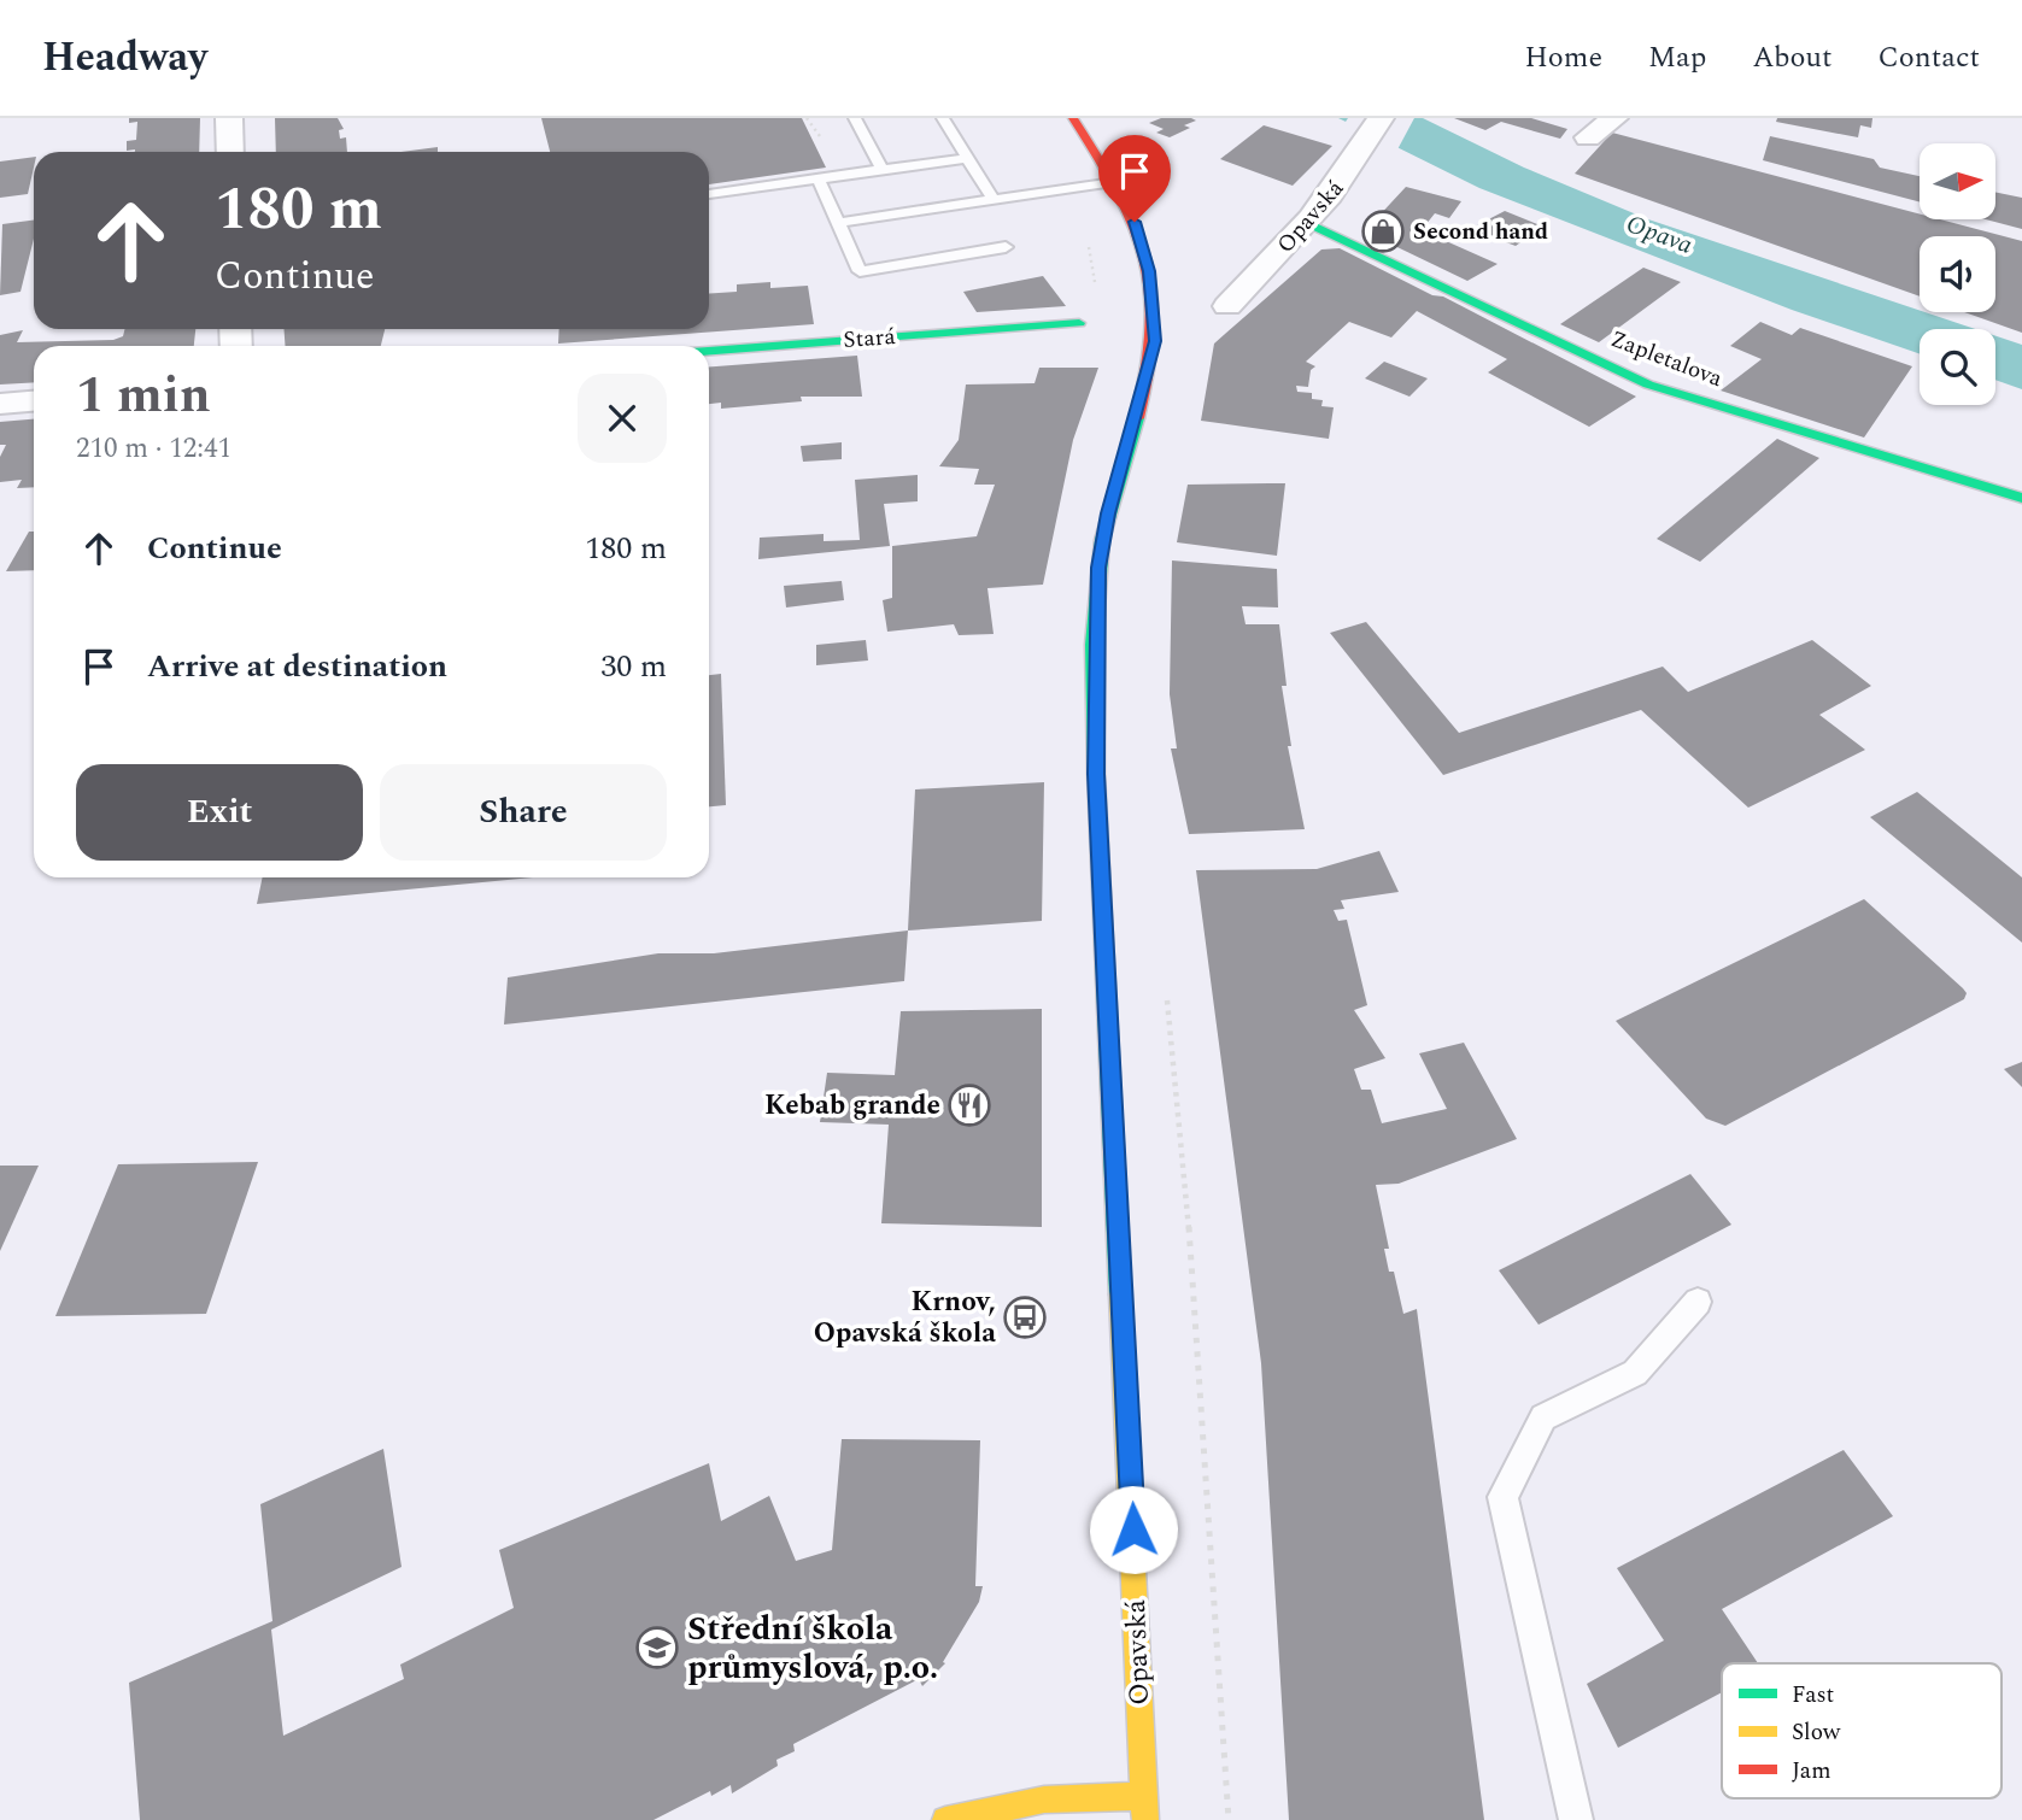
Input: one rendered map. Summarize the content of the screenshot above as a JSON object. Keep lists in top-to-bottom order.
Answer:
{
  "streets": {
    "main road": ["Opavská", "Stará", "Zapletalova"]
  },
  "crossings": [
    ["Opavská", "Zapletalova"]
  ],
  "water": ["Opava"],
  "places": {
    "shop": ["Second hand"],
    "restaurant": ["Kebab grande"],
    "bus stop": ["Krnov, Opavská škola"],
    "school or university": ["Střední škola průmyslová, p.o."]
  },
  "legend": ["Fast", "Slow", "Jam"],
  "north": "right",
  "page": {
    "header": "Headway",
    "nav": [
      "Home",
      "Map",
      "About",
      "Contact"
    ],
    "turn": ["180 m", "Continue"],
    "heading": ["1 min", "210 m · 12:41"],
    "list": [
      {
        "name": "Continue",
        "value": "180 m"
      },
      {
        "name": "Arrive at destination",
        "value": "30 m"
      }
    ],
    "buttons": ["Exit", "Share"]
  }
}
